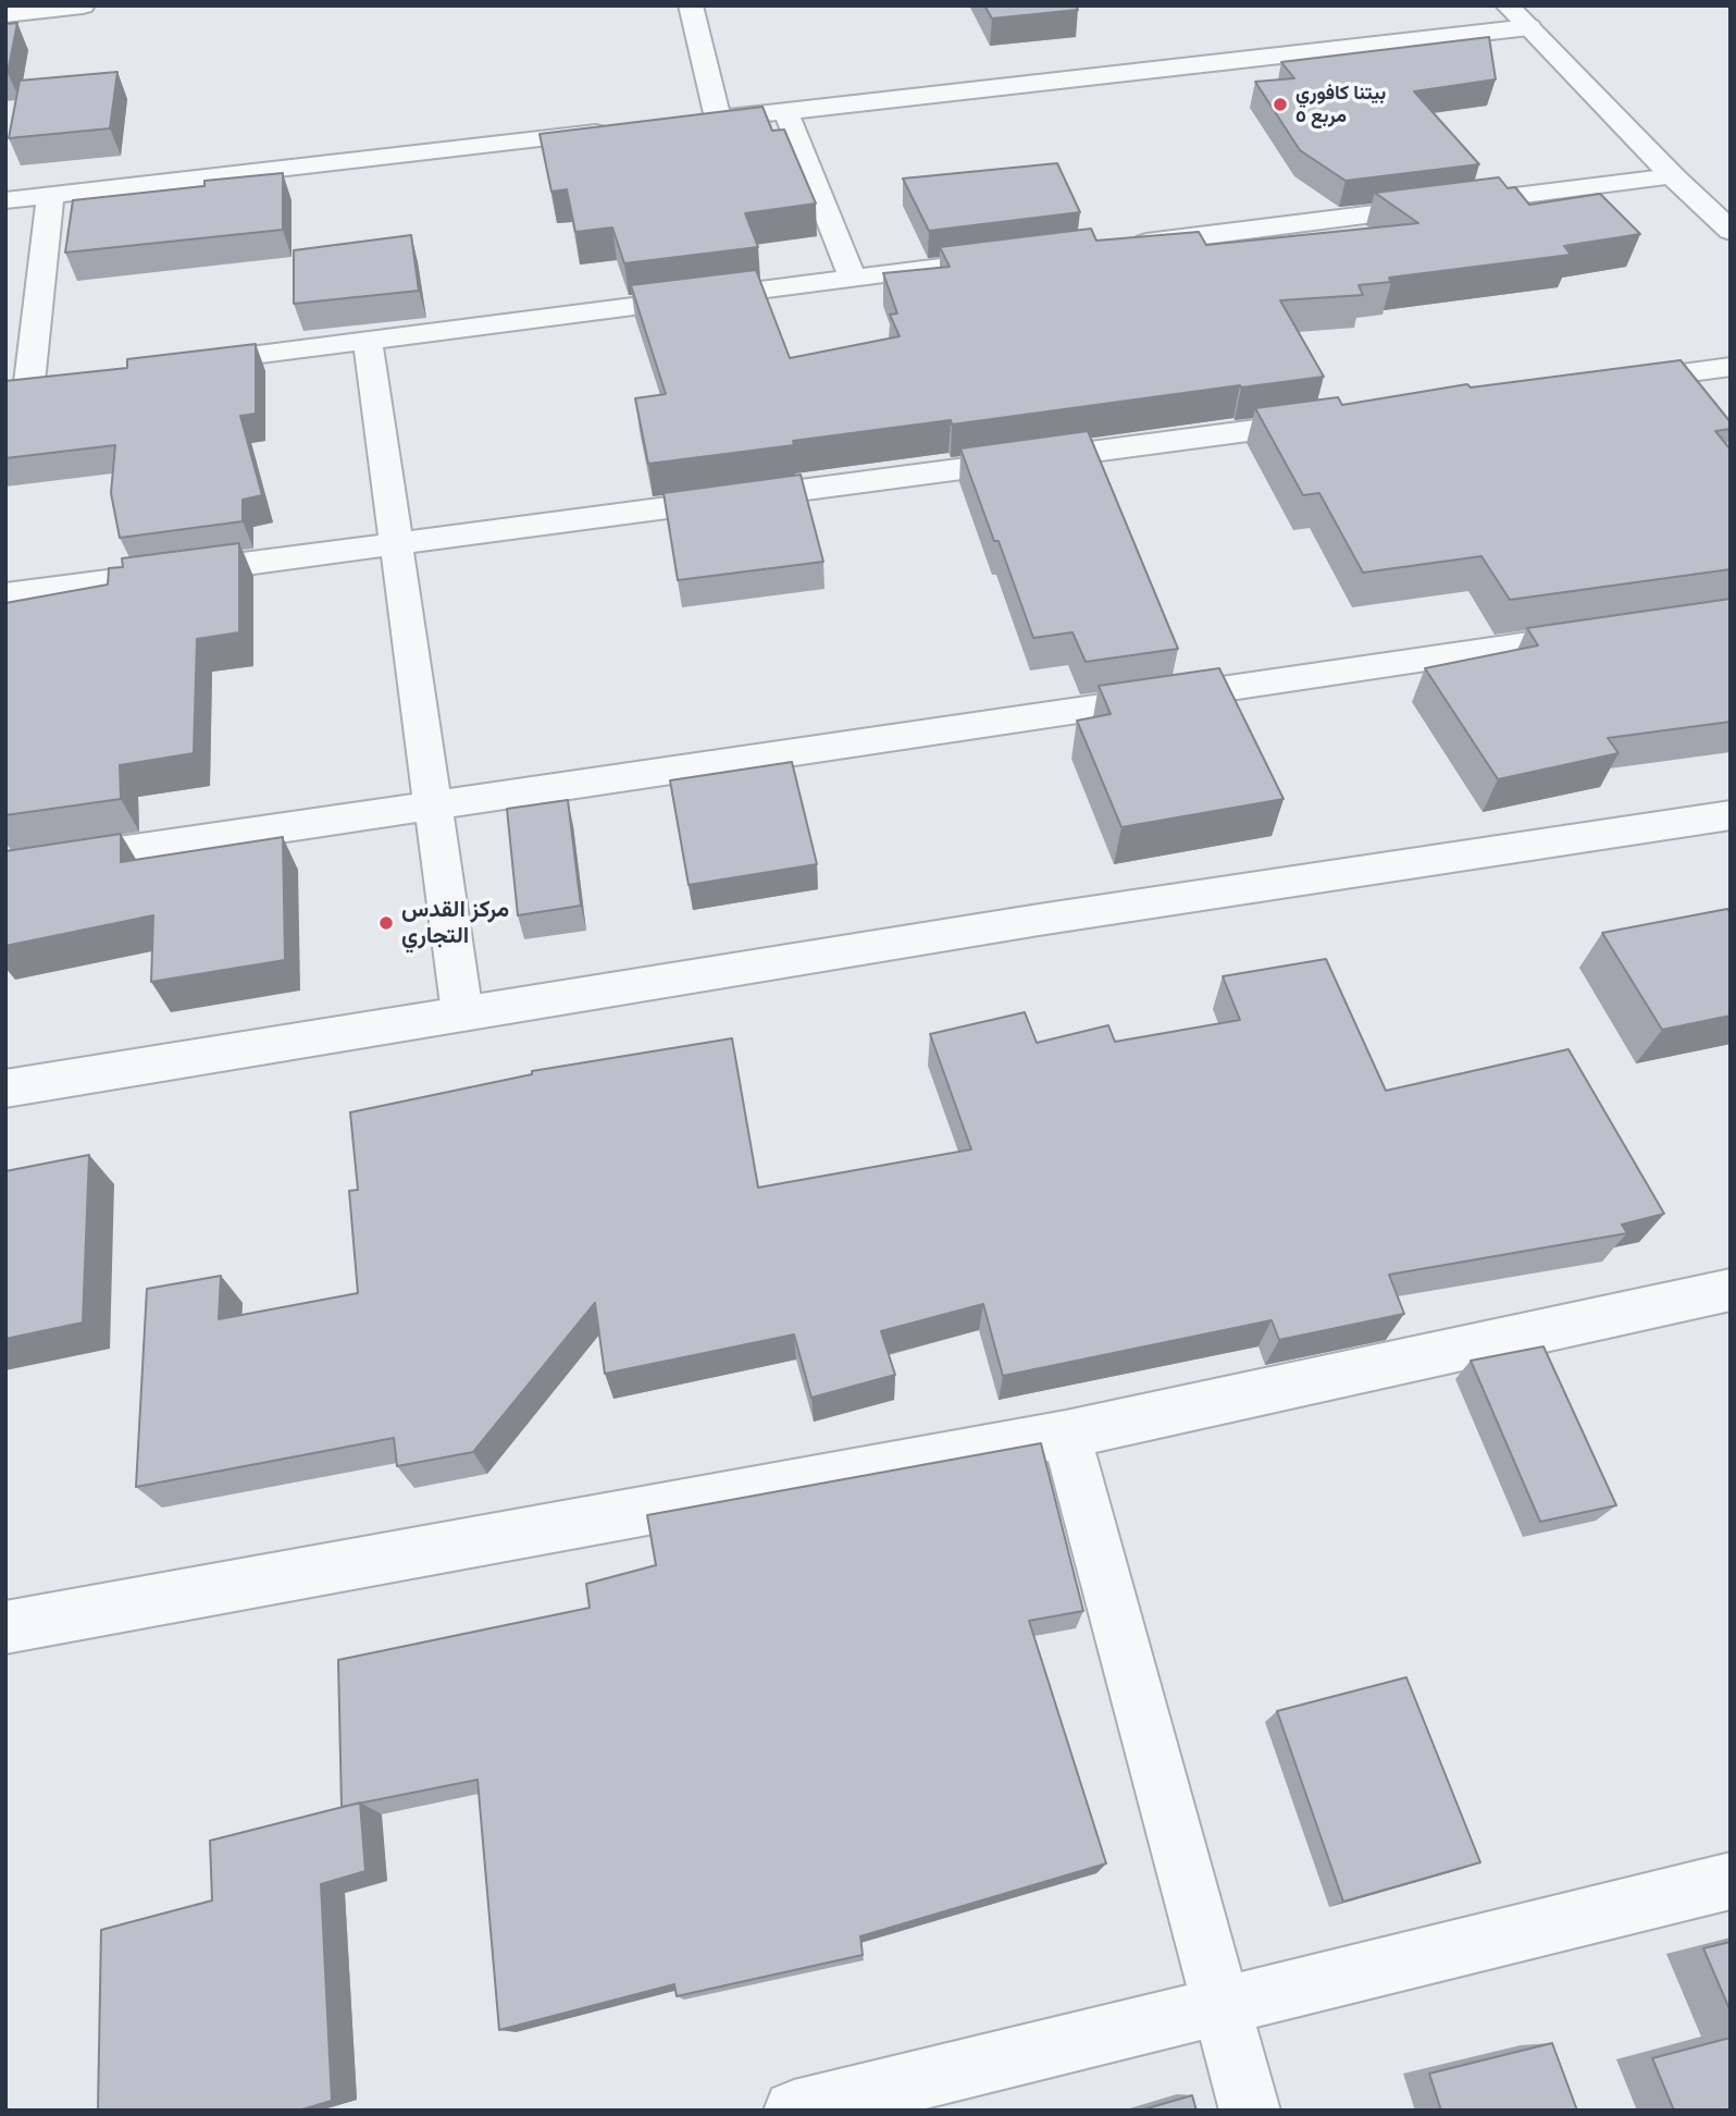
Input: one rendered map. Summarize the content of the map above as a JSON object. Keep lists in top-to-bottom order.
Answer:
{
  "places": ["بيتنا كافوري مربع ٥", "مركز القدس التجاري"]
}
